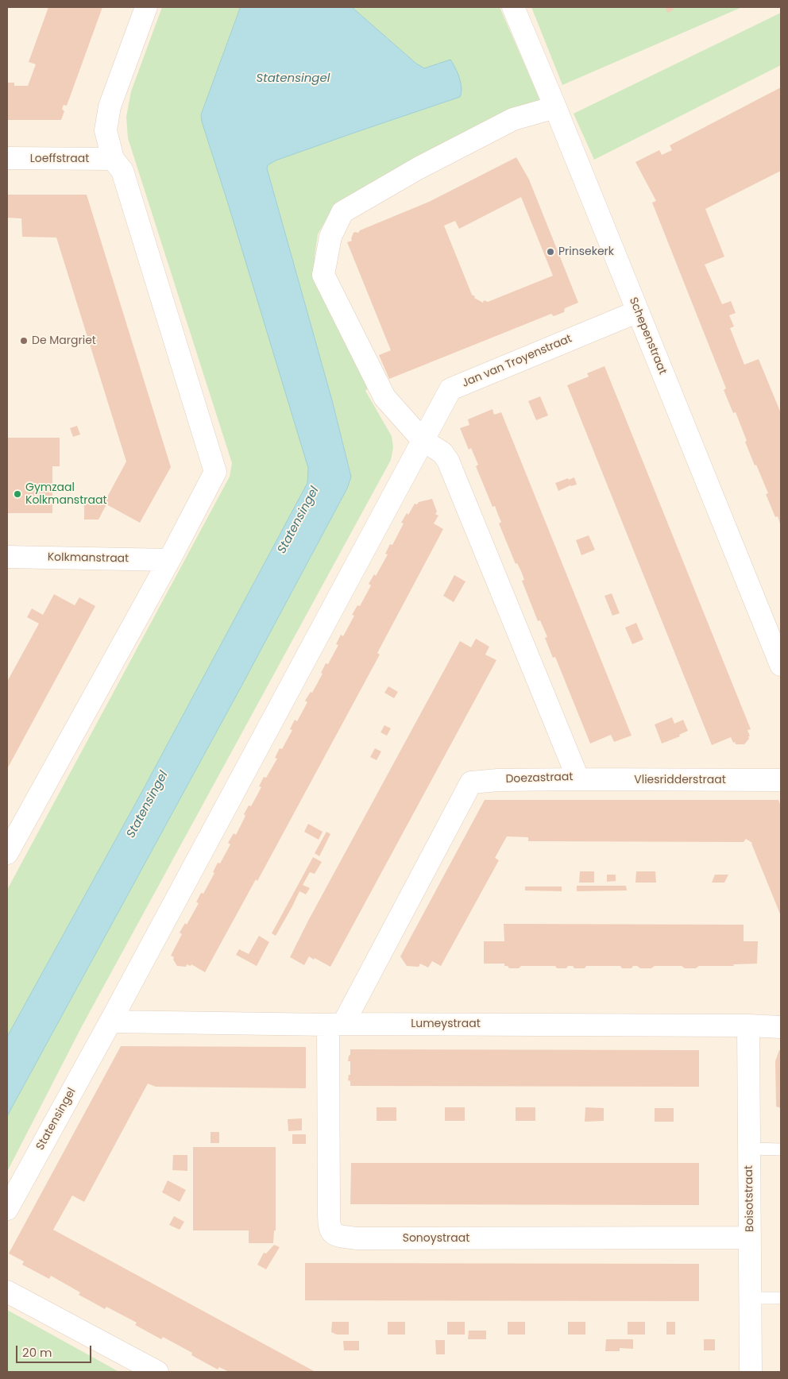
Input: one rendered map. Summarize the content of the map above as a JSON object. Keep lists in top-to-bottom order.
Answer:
{
  "streets": {
    "street": [
      "Loeffstraat",
      "Schepenstraat",
      "Jan van Troyenstraat",
      "Kolkmanstraat",
      "Doezastraat",
      "Vliesridderstraat",
      "Lumeystraat",
      "Statensingel",
      "Boisotstraat",
      "Sonoystraat"
    ]
  },
  "crossings": [
    ["Schepenstraat", "Jan van Troyenstraat"],
    ["Jan van Troyenstraat", "Doezastraat"],
    ["Jan van Troyenstraat", "Statensingel"],
    ["Doezastraat", "Vliesridderstraat"],
    ["Doezastraat", "Lumeystraat"],
    ["Doezastraat", "Statensingel"],
    ["Doezastraat", "Sonoystraat"],
    ["Lumeystraat", "Statensingel"],
    ["Lumeystraat", "Boisotstraat"],
    ["Lumeystraat", "Sonoystraat"],
    ["Boisotstraat", "Sonoystraat"]
  ],
  "water": ["Statensingel"],
  "places": ["Prinsekerk", "De Margriet", "Gymzaal Kolkmanstraat"],
  "scale_bar": "20 m"
}
